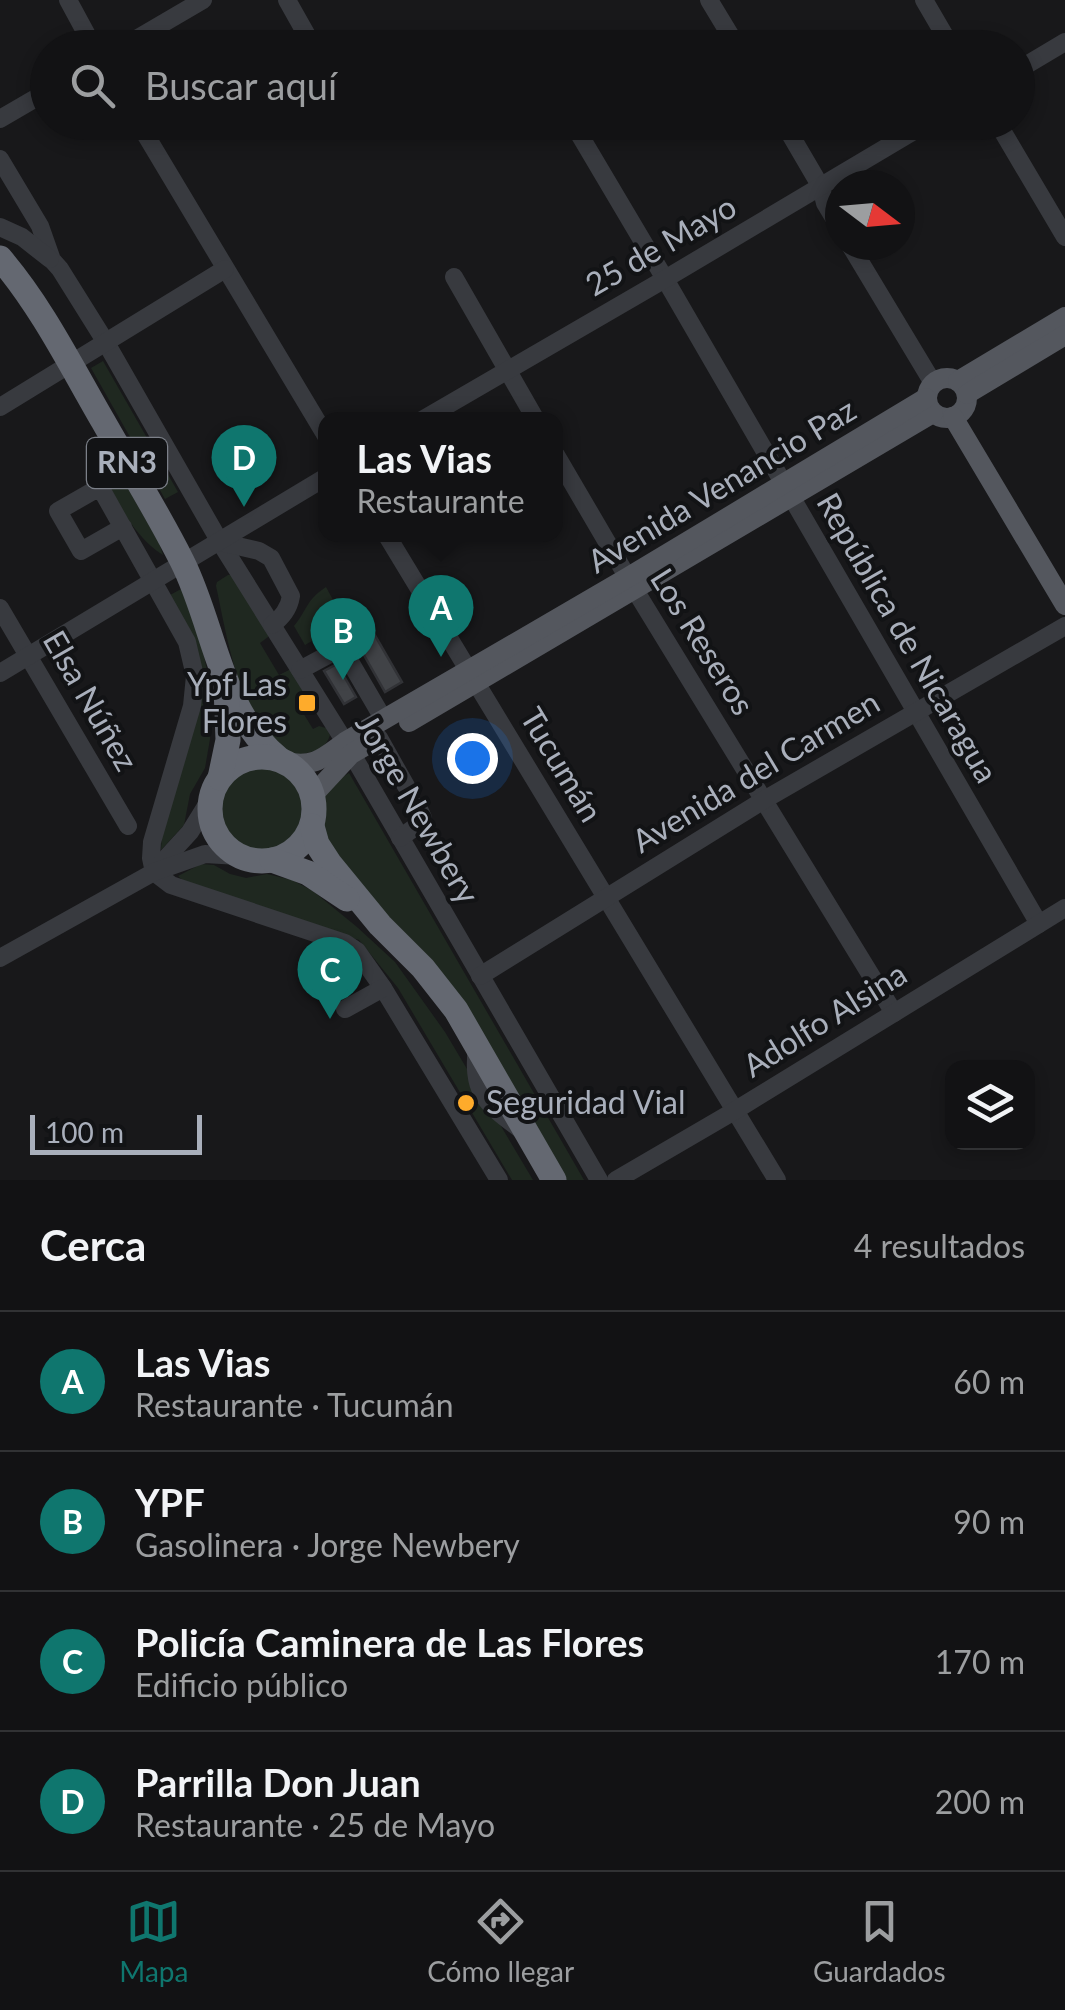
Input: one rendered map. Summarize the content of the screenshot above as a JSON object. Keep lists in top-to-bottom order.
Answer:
{
  "streets": {
    "highway": ["RN3"],
    "main road": ["Avenida Venancio Paz"],
    "street": [
      "25 de Mayo",
      "República de Nicaragua",
      "Los Reseros",
      "Elsa Núñez",
      "Tucumán",
      "Avenida del Carmen",
      "Jorge Newbery",
      "Adolfo Alsina"
    ]
  },
  "crossings": [
    ["25 de Mayo", "República de Nicaragua"],
    ["RN3", "Avenida Venancio Paz"],
    ["Avenida Venancio Paz", "República de Nicaragua"],
    ["Avenida Venancio Paz", "Los Reseros"],
    ["Avenida Venancio Paz", "Tucumán"],
    ["Avenida Venancio Paz", "Jorge Newbery"],
    ["República de Nicaragua", "Avenida del Carmen"],
    ["República de Nicaragua", "Adolfo Alsina"],
    ["Los Reseros", "Avenida del Carmen"],
    ["Los Reseros", "Adolfo Alsina"],
    ["Tucumán", "Avenida del Carmen"],
    ["Tucumán", "Adolfo Alsina"],
    ["Avenida del Carmen", "Jorge Newbery"]
  ],
  "places": {
    "transit": ["Ypf Las Flores"],
    "other": ["Seguridad Vial"]
  },
  "scale_bar": "100 m",
  "north": "right",
  "page": {
    "search": "Buscar aquí",
    "popup": ["Las Vias", "Restaurante"],
    "pins": [
      "D",
      "A",
      "B",
      "C"
    ],
    "scale": "100 m",
    "heading": ["Cerca", "4 resultados"],
    "list": [
      {
        "mark": "A",
        "name": "Las Vias",
        "note": "Restaurante · Tucumán",
        "value": "60 m"
      },
      {
        "mark": "B",
        "name": "YPF",
        "note": "Gasolinera · Jorge Newbery",
        "value": "90 m"
      },
      {
        "mark": "C",
        "name": "Policía Caminera de Las Flores",
        "note": "Edificio público",
        "value": "170 m"
      },
      {
        "mark": "D",
        "name": "Parrilla Don Juan",
        "note": "Restaurante · 25 de Mayo",
        "value": "200 m"
      }
    ],
    "nav": ["Mapa", "Cómo llegar", "Guardados"]
  }
}
